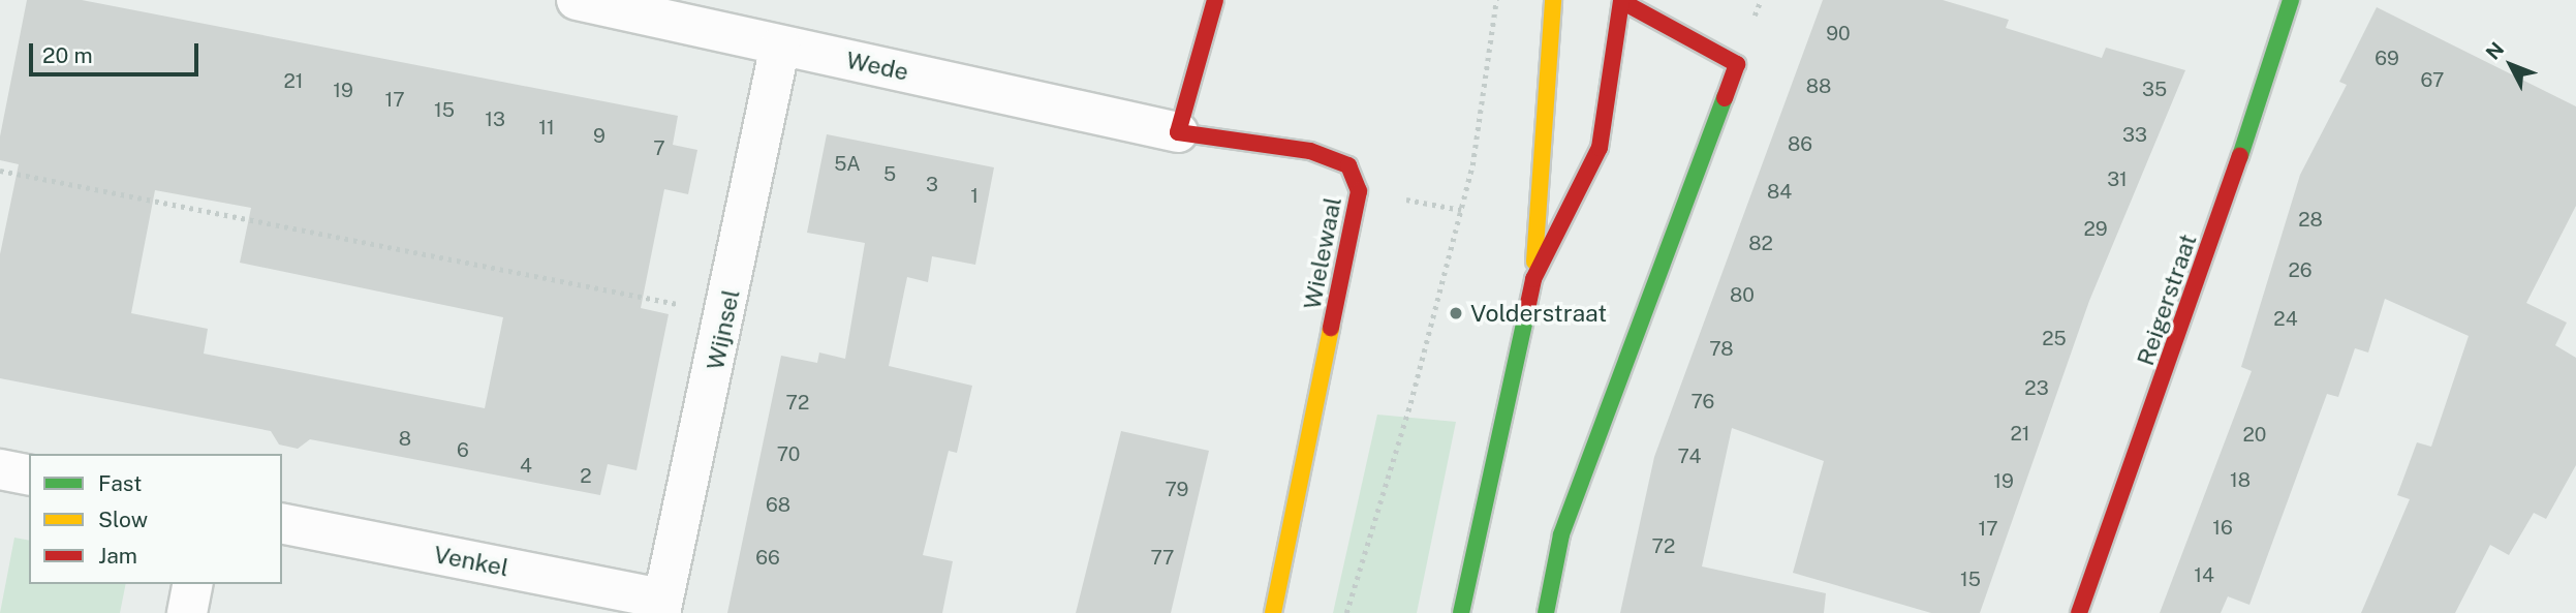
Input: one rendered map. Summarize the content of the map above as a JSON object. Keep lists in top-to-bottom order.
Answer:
{
  "streets": {
    "street": [
      "Wede",
      "Wielewaal",
      "Reigerstraat",
      "Wijnsel",
      "Venkel"
    ]
  },
  "crossings": [
    ["Wede", "Wielewaal"],
    ["Wede", "Wijnsel"],
    ["Wijnsel", "Venkel"]
  ],
  "places": ["Volderstraat"],
  "house_numbers": [
    "90",
    "69",
    "67",
    "21",
    "88",
    "35",
    "19",
    "17",
    "15",
    "13",
    "11",
    "33",
    "9",
    "86",
    "7",
    "5A",
    "5",
    "31",
    "3",
    "84",
    "1",
    "28",
    "29",
    "82",
    "26",
    "80",
    "24",
    "25",
    "78",
    "23",
    "76",
    "72",
    "21",
    "20",
    "8",
    "6",
    "70",
    "74",
    "4",
    "2",
    "18",
    "19",
    "79",
    "68",
    "16",
    "17",
    "72",
    "66",
    "77",
    "14",
    "15"
  ],
  "legend": ["Fast", "Slow", "Jam"],
  "scale_bar": "20 m",
  "north": "top left"
}
